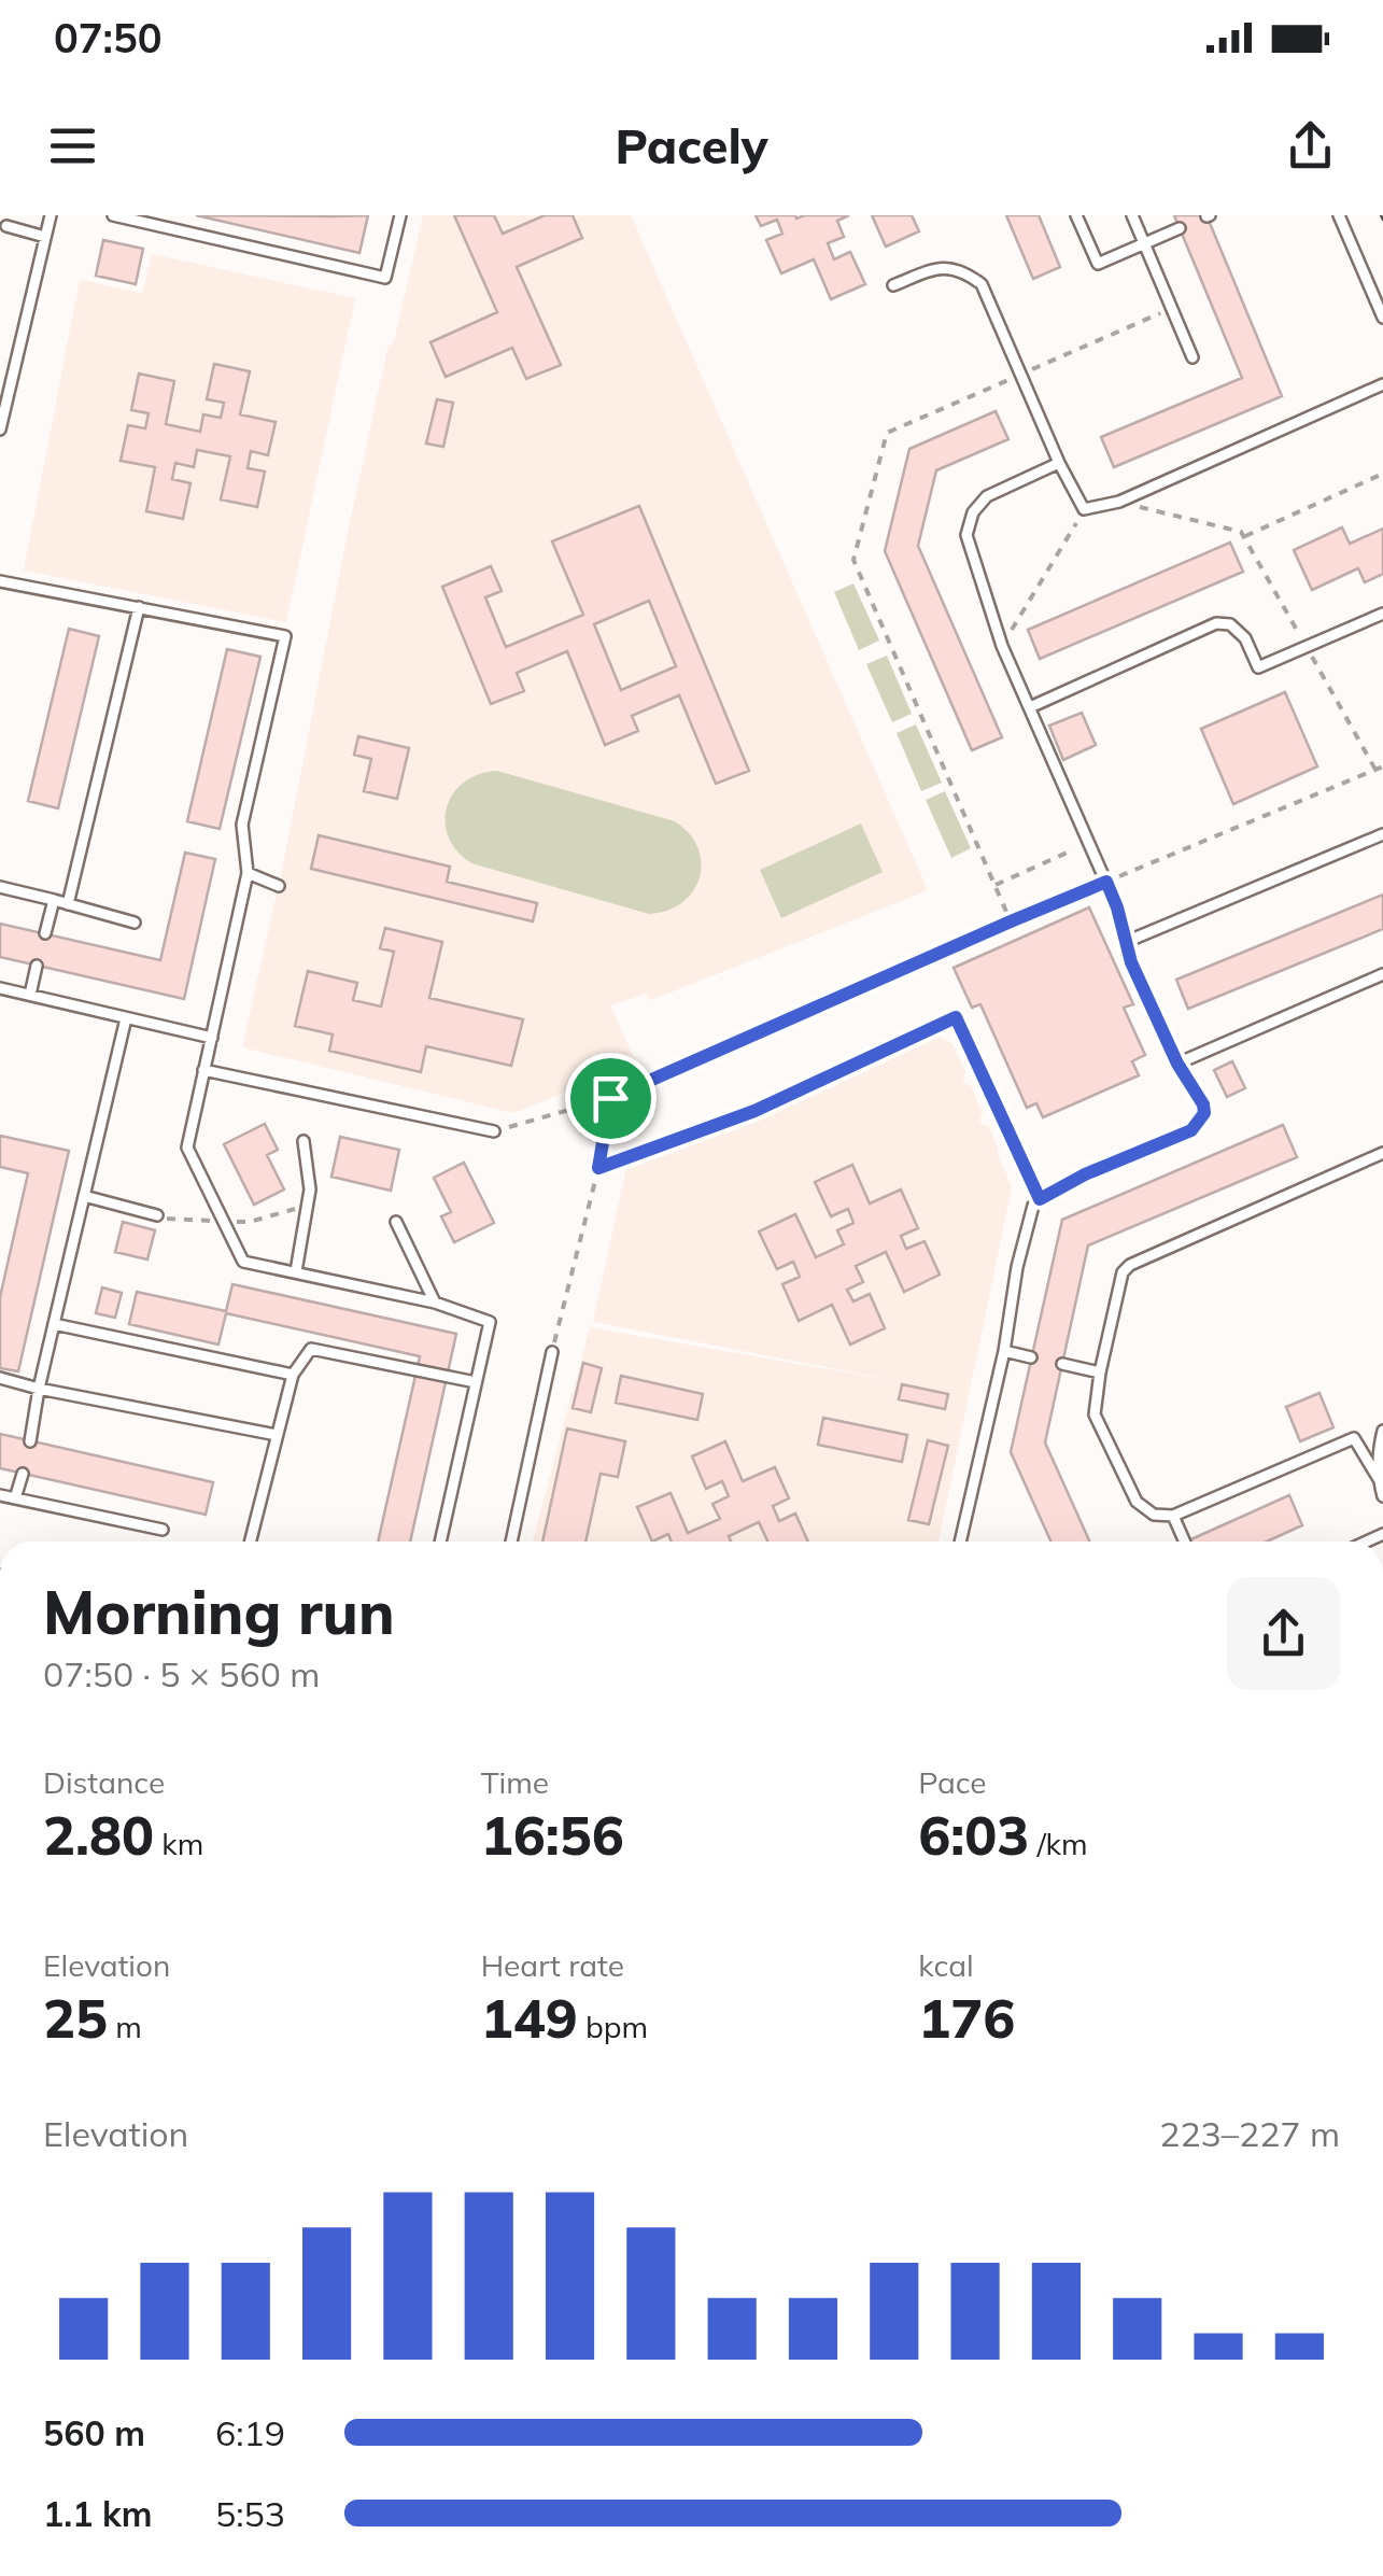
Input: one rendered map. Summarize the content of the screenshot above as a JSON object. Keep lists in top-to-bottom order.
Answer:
{
  "page": {
    "status": "07:50",
    "header": "Pacely",
    "heading": ["Morning run", "07:50 · 5 × 560 m"],
    "stats": [
      ["Distance", "2.80 km"],
      ["Time", "16:56"],
      ["Pace", "6:03 /km"],
      ["Elevation", "25 m"],
      ["Heart rate", "149 bpm"],
      ["kcal", "176"]
    ],
    "chart": ["Elevation", "223–227 m"],
    "list": [
      {
        "name": "560 m",
        "note": "6:19"
      },
      {
        "name": "1.1 km",
        "note": "5:53"
      }
    ]
  }
}
